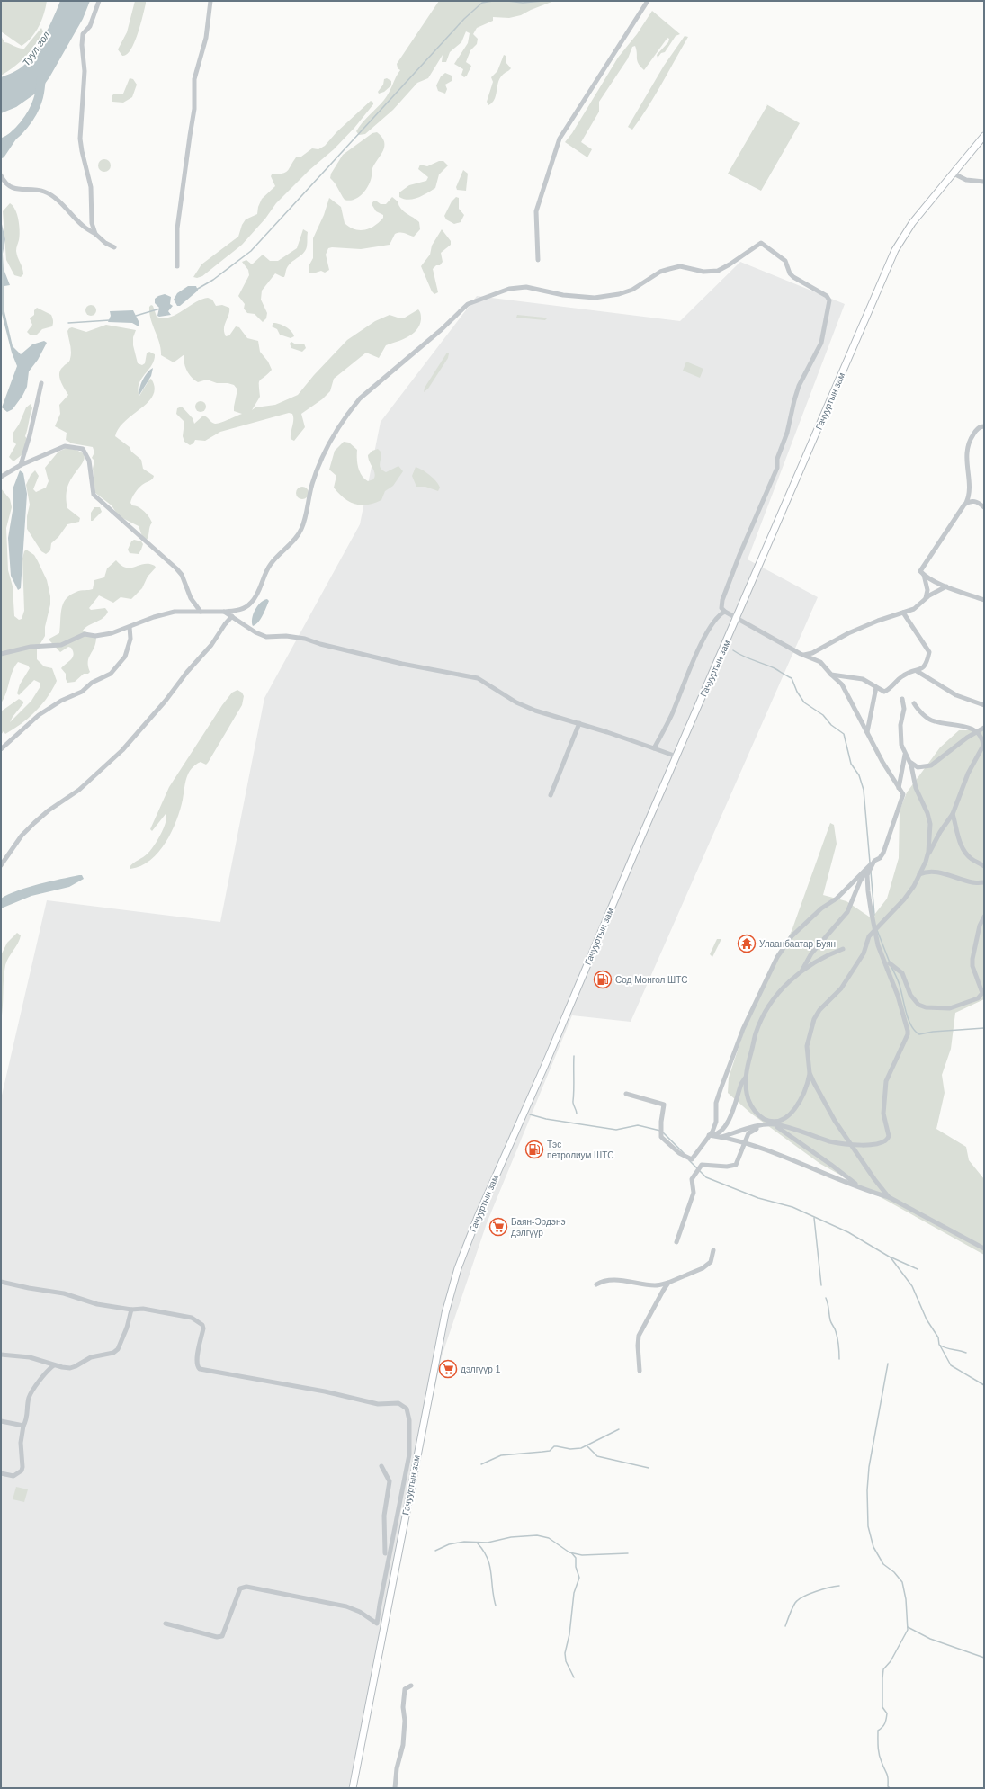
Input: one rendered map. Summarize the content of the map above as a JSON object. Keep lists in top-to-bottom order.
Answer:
{
  "streets": {
    "main road": ["Гачууртын зам"]
  },
  "water": ["Туул гол"],
  "places": {
    "temple": ["Улаанбаатар Буян"],
    "fuel station": ["Сод Монгол ШТС", "Тэс петролиум ШТС"],
    "supermarket": ["Баян-Эрдэнэ дэлгүүр", "дэлгүүр 1"]
  }
}
